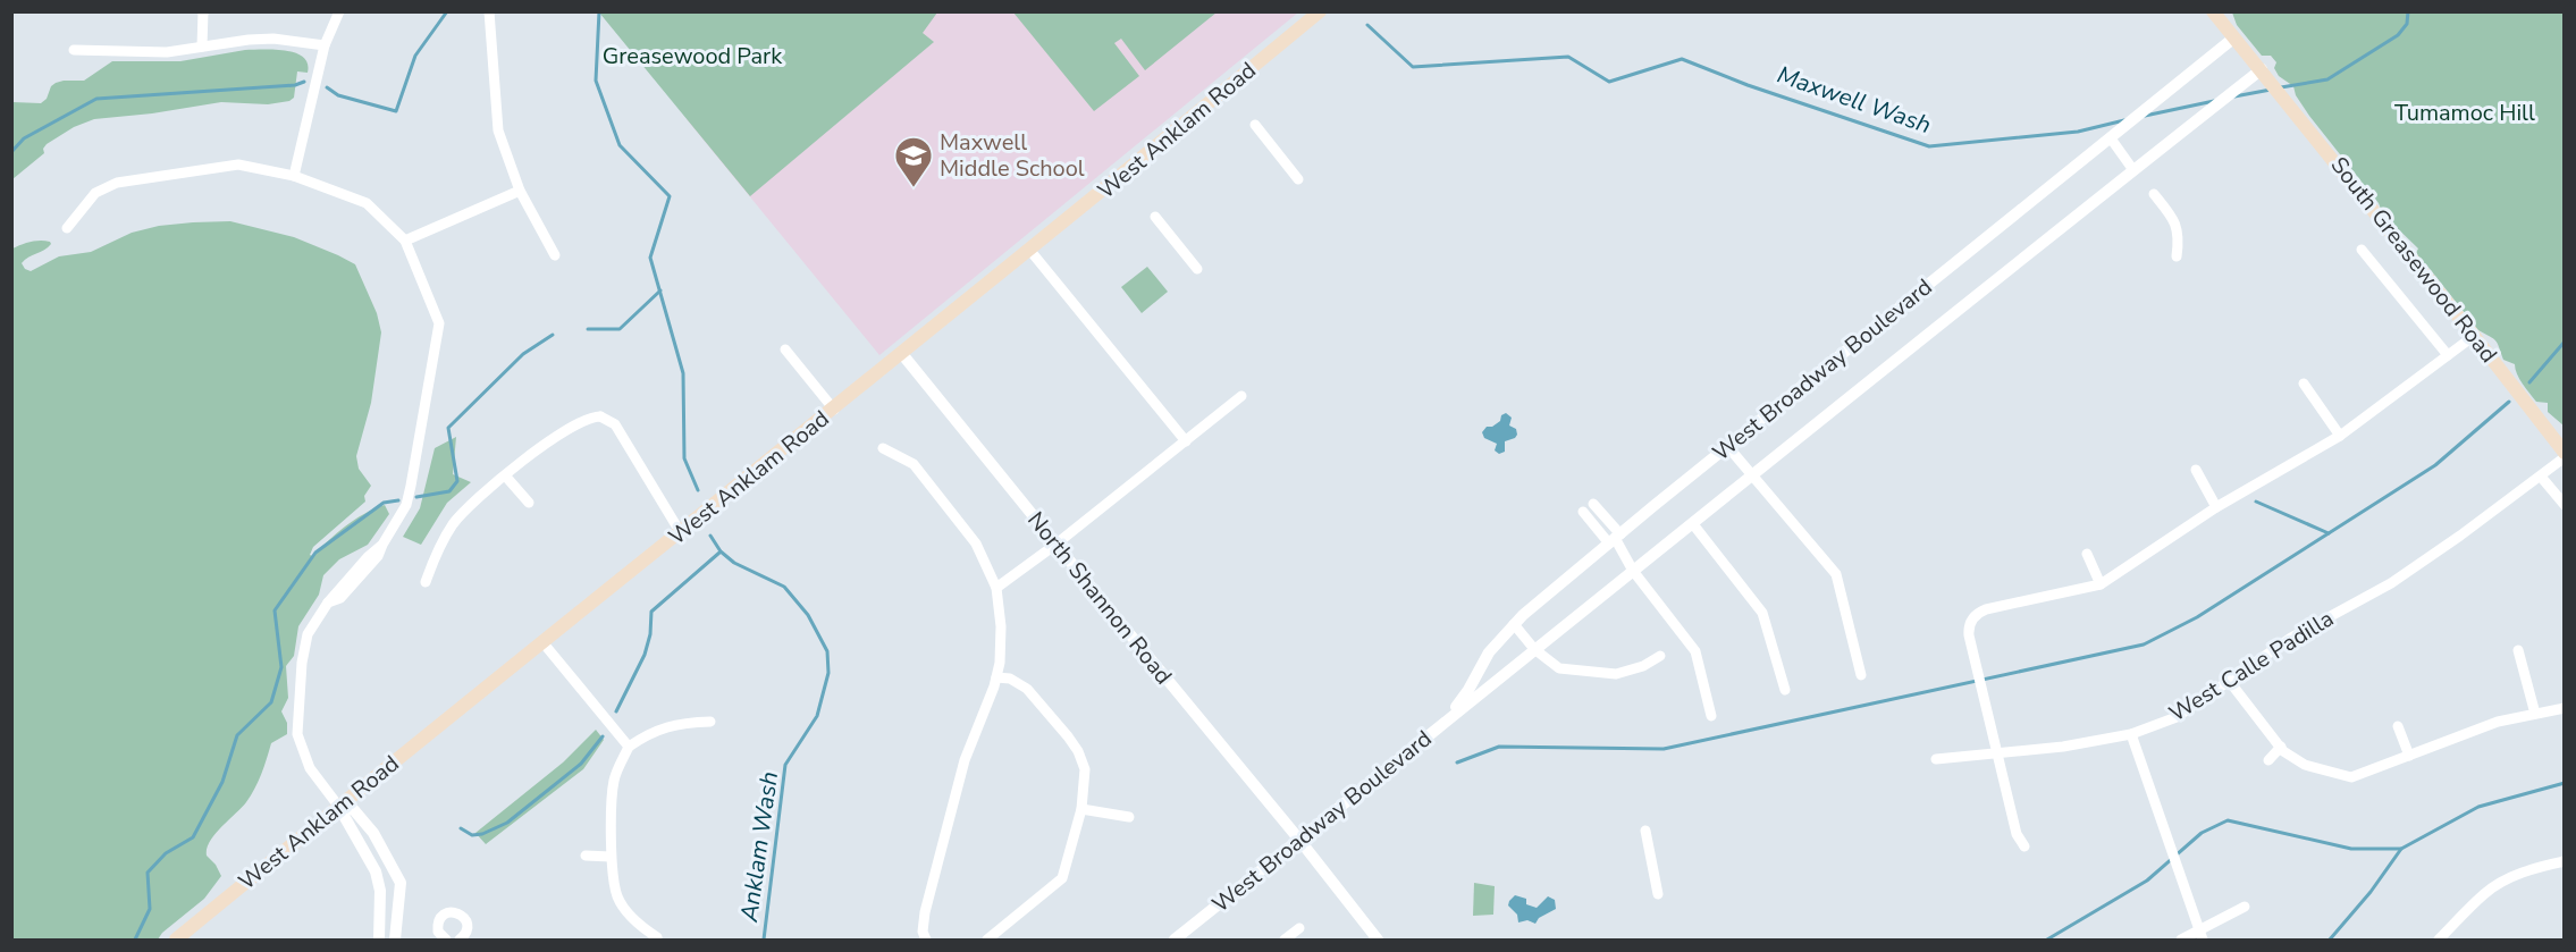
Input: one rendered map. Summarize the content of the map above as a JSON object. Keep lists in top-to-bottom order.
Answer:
{
  "streets": {
    "main road": ["West Anklam Road", "South Greasewood Road"],
    "street": ["West Broadway Boulevard", "North Shannon Road", "West Calle Padilla"]
  },
  "crossings": [
    ["West Anklam Road", "North Shannon Road"],
    ["South Greasewood Road", "West Broadway Boulevard"],
    ["South Greasewood Road", "West Calle Padilla"],
    ["West Broadway Boulevard", "North Shannon Road"]
  ],
  "water": ["Maxwell Wash", "Anklam Wash"],
  "parks": ["Greasewood Park", "Tumamoc Hill"],
  "places": {
    "school or university": ["Maxwell Middle School"]
  }
}
